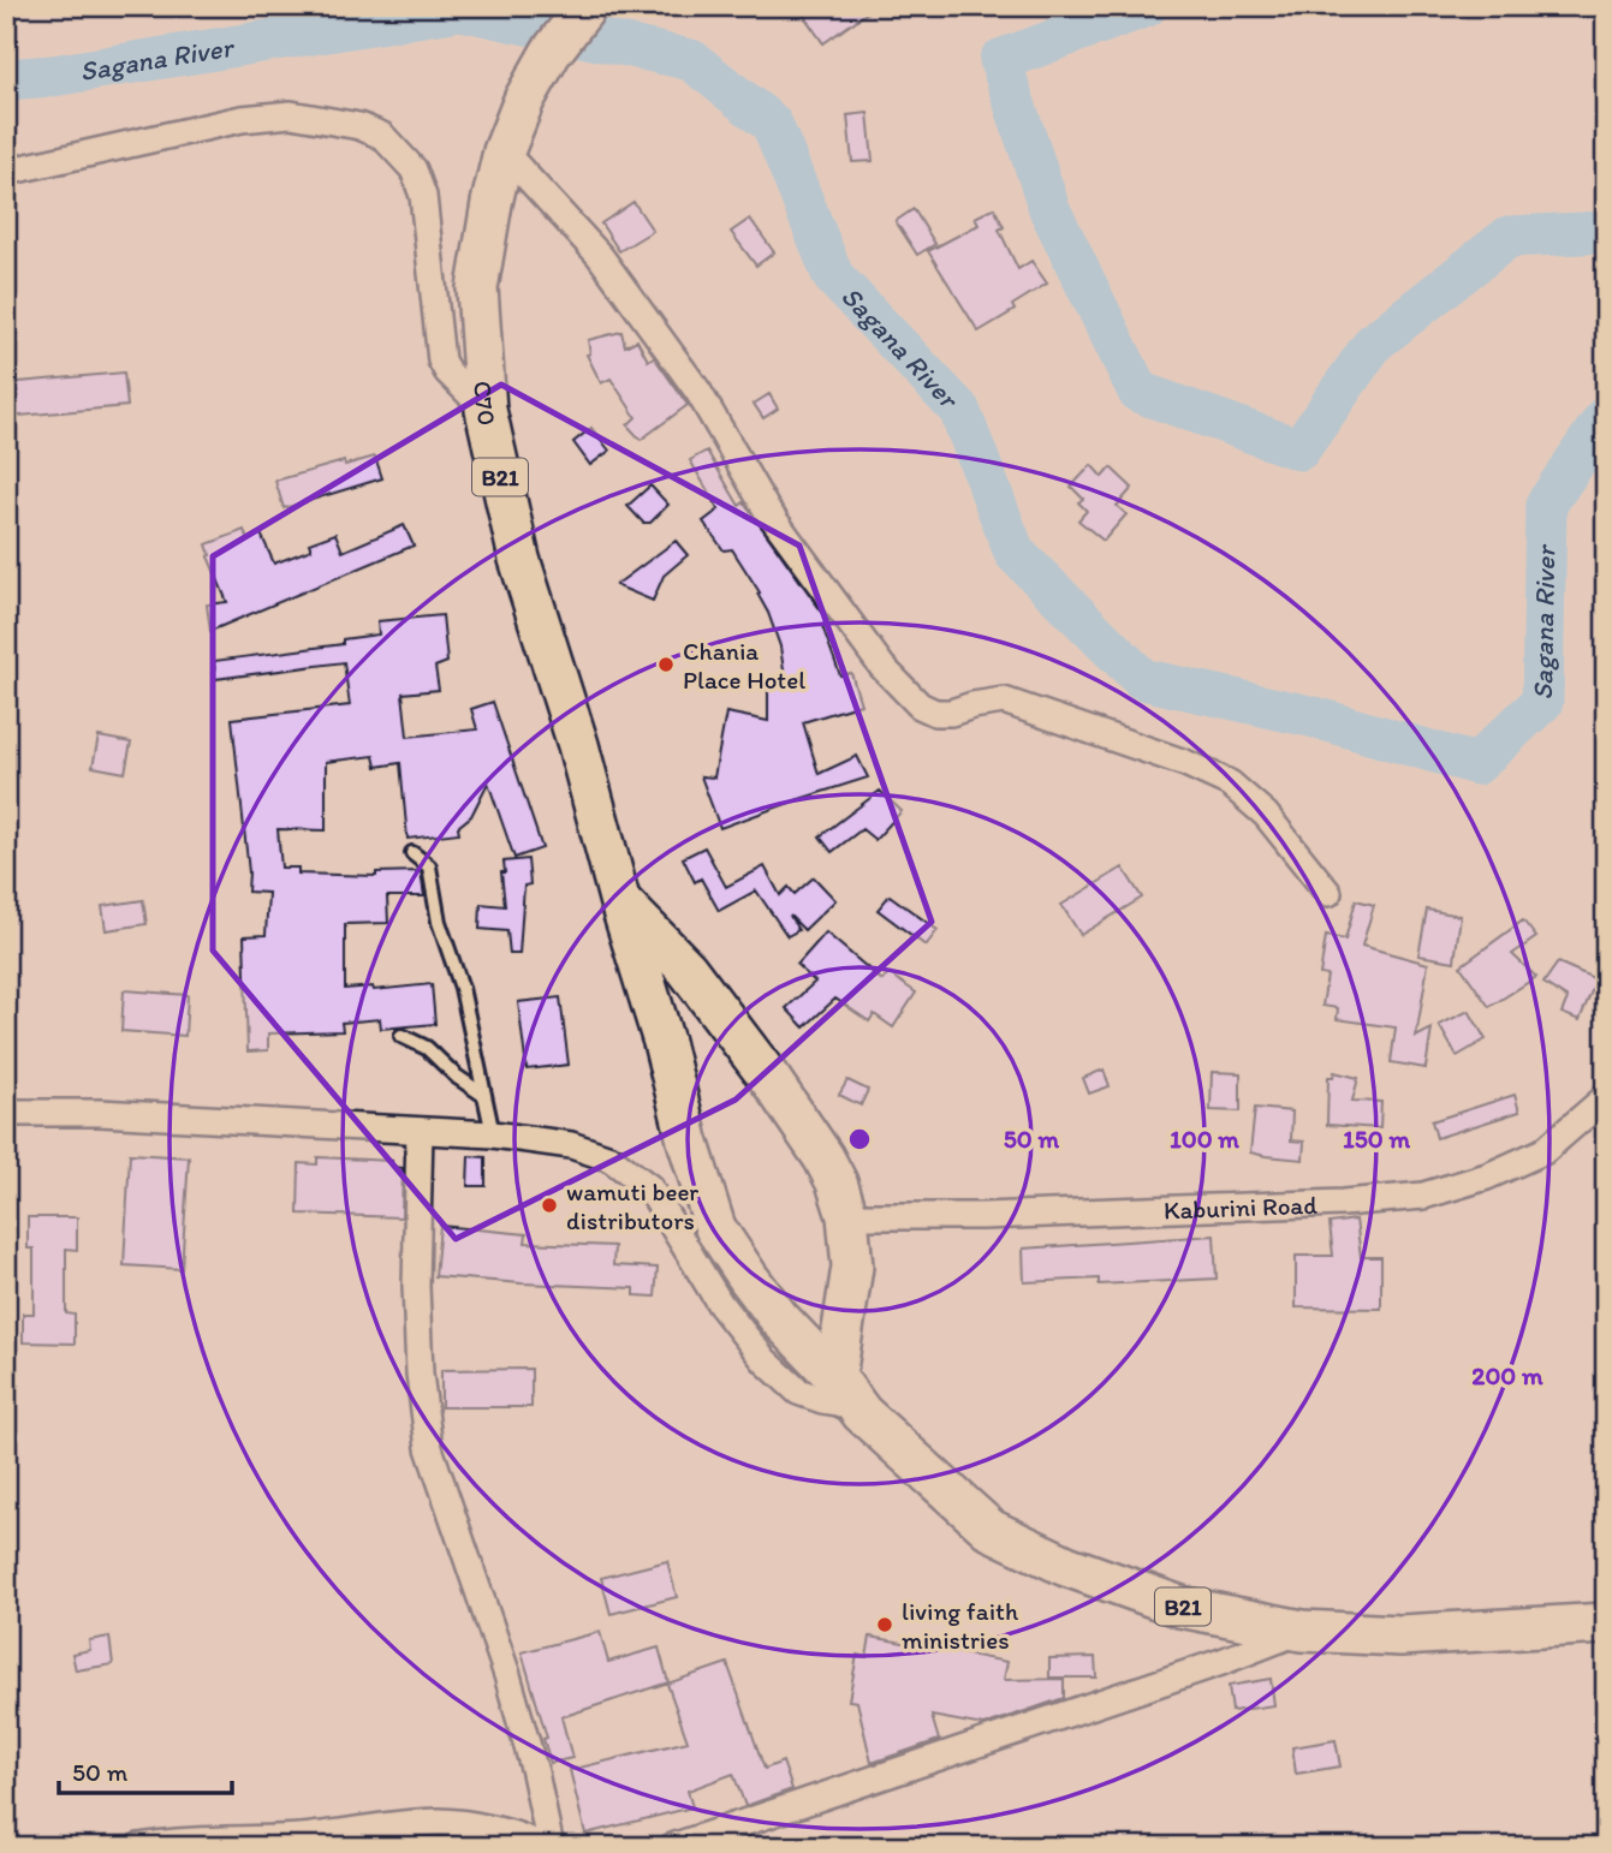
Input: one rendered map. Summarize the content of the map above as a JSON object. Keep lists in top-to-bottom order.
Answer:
{
  "streets": {
    "highway": ["C70", "B21"],
    "street": ["Kaburini Road"]
  },
  "crossings": [
    ["C70", "B21"],
    ["B21", "Kaburini Road"]
  ],
  "water": ["Sagana River"],
  "places": ["Chania Place Hotel", "wamuti beer distributors", "living faith ministries"],
  "scale_bar": "50 m",
  "rings": [
    "50 m",
    "100 m",
    "150 m",
    "200 m"
  ]
}
